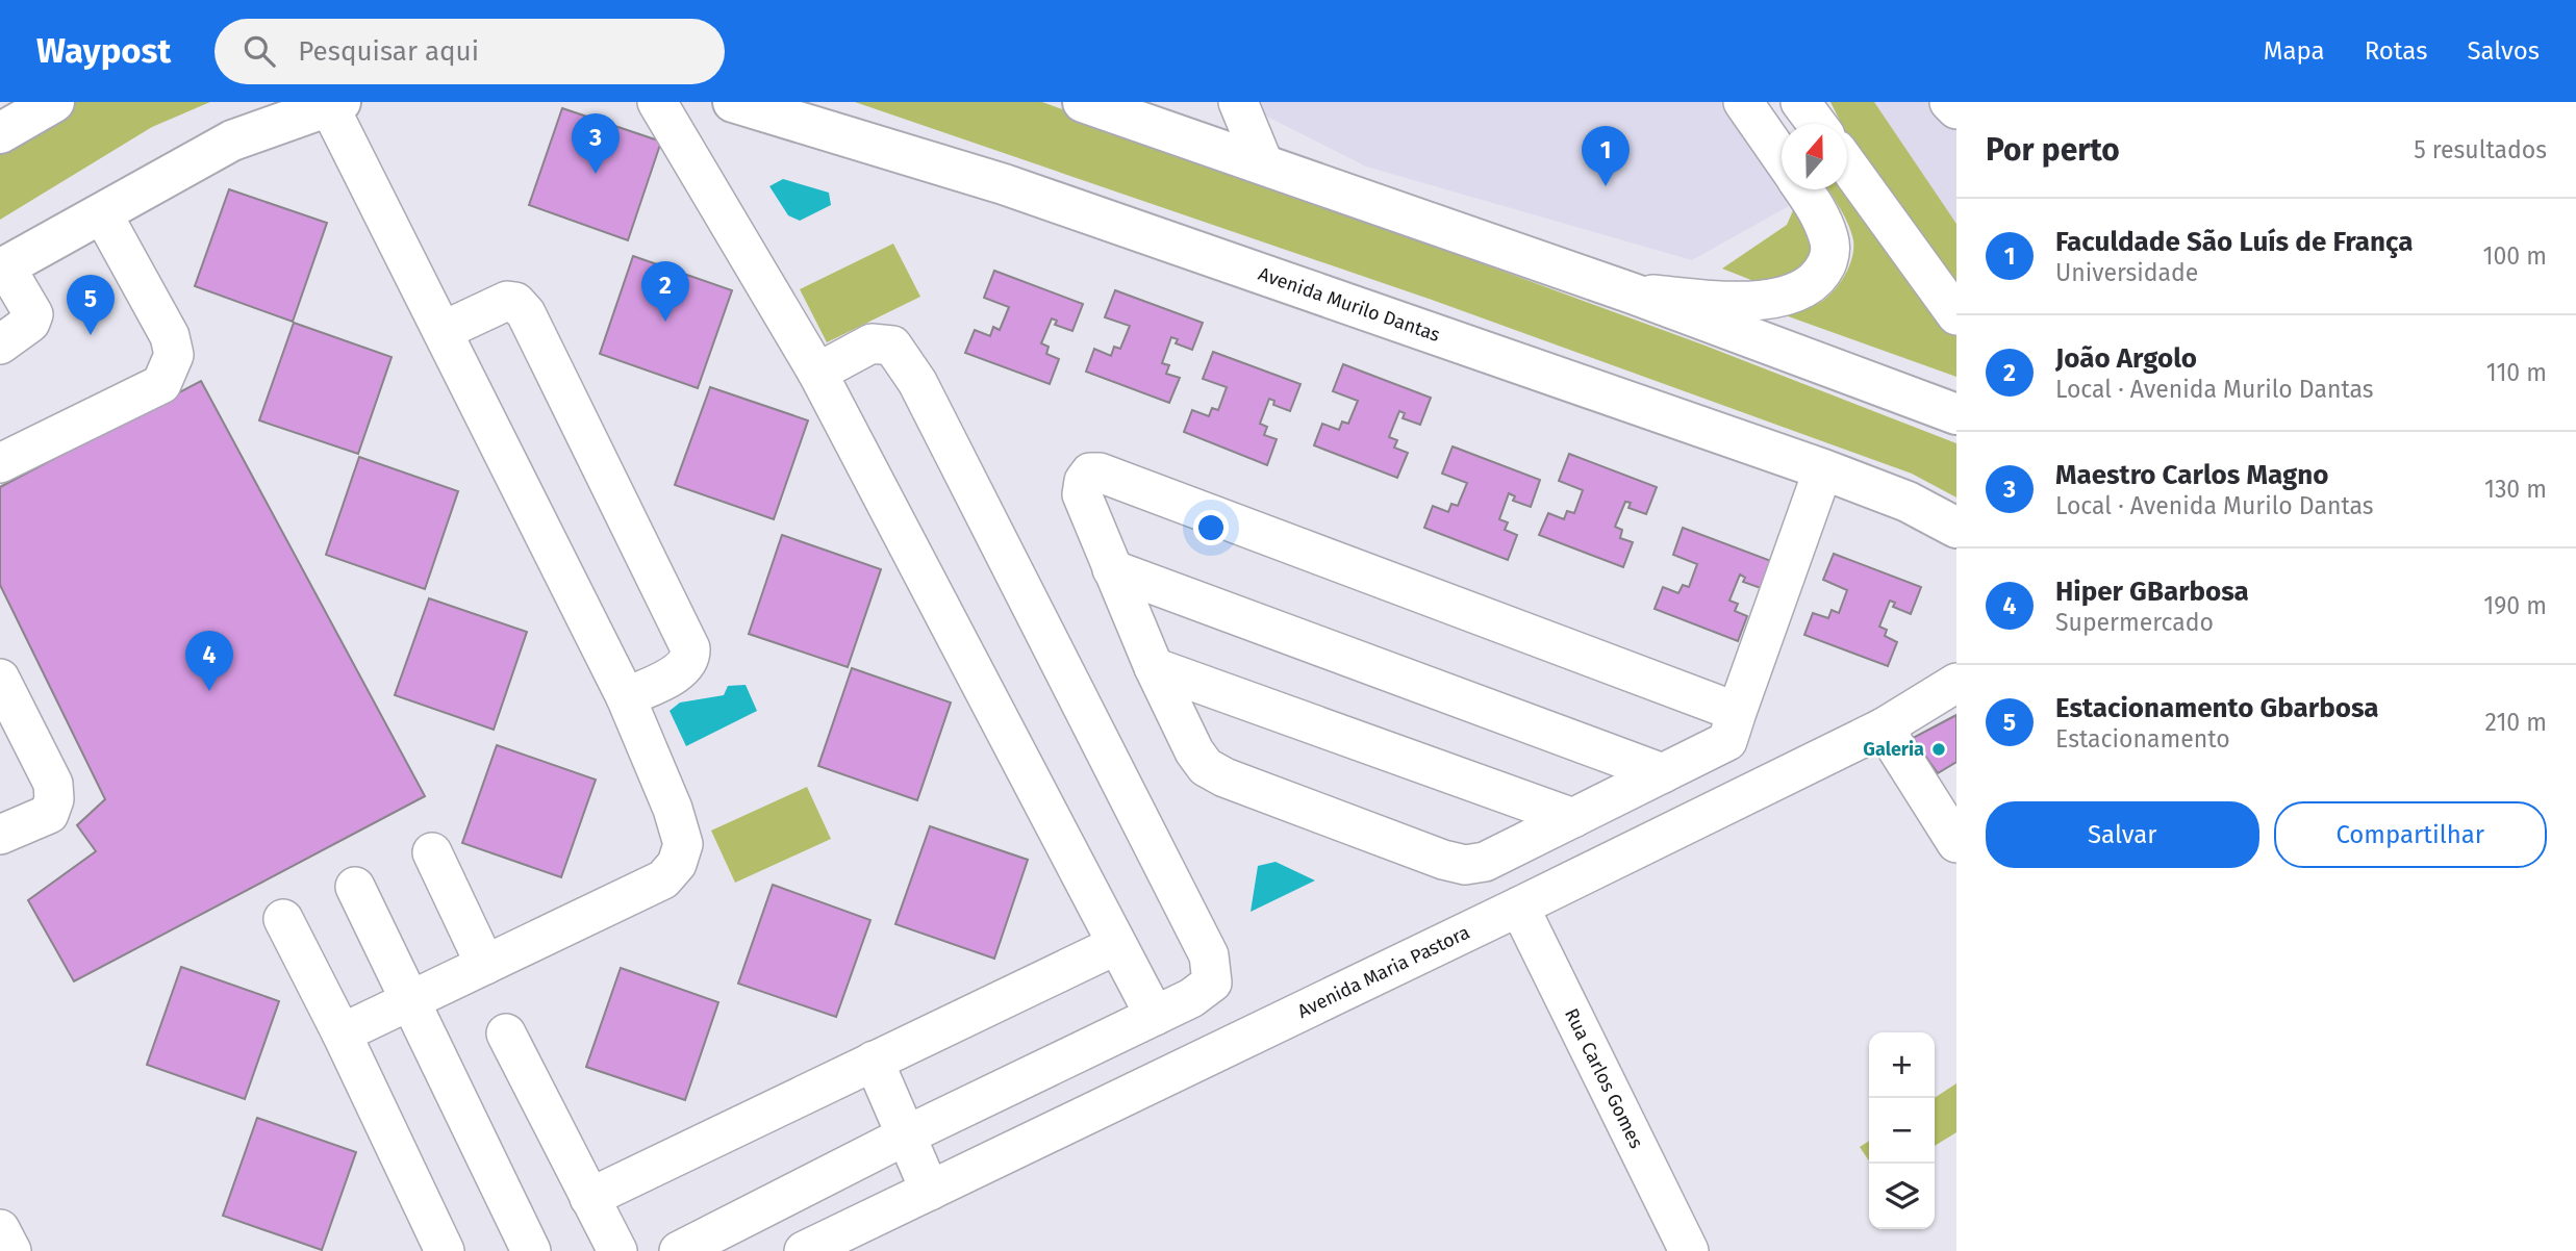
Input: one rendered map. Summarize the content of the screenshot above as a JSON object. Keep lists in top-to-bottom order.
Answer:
{
  "streets": {
    "main road": ["Avenida Murilo Dantas"],
    "street": ["Avenida Maria Pastora", "Rua Carlos Gomes"]
  },
  "crossings": [
    ["Avenida Maria Pastora", "Rua Carlos Gomes"]
  ],
  "places": ["Galeria"],
  "north": "top",
  "page": {
    "header": "Waypost",
    "search": "Pesquisar aqui",
    "nav": ["Mapa", "Rotas", "Salvos"],
    "heading": ["Por perto", "5 resultados"],
    "pins": [
      "3",
      "1",
      "2",
      "5",
      "4"
    ],
    "list": [
      {
        "mark": "1",
        "name": "Faculdade São Luís de França",
        "note": "Universidade",
        "value": "100 m"
      },
      {
        "mark": "2",
        "name": "João Argolo",
        "note": "Local · Avenida Murilo Dantas",
        "value": "110 m"
      },
      {
        "mark": "3",
        "name": "Maestro Carlos Magno",
        "note": "Local · Avenida Murilo Dantas",
        "value": "130 m"
      },
      {
        "mark": "4",
        "name": "Hiper GBarbosa",
        "note": "Supermercado",
        "value": "190 m"
      },
      {
        "mark": "5",
        "name": "Estacionamento Gbarbosa",
        "note": "Estacionamento",
        "value": "210 m"
      }
    ],
    "buttons": ["Salvar", "Compartilhar"],
    "map_buttons": ["+", "−"]
  }
}
